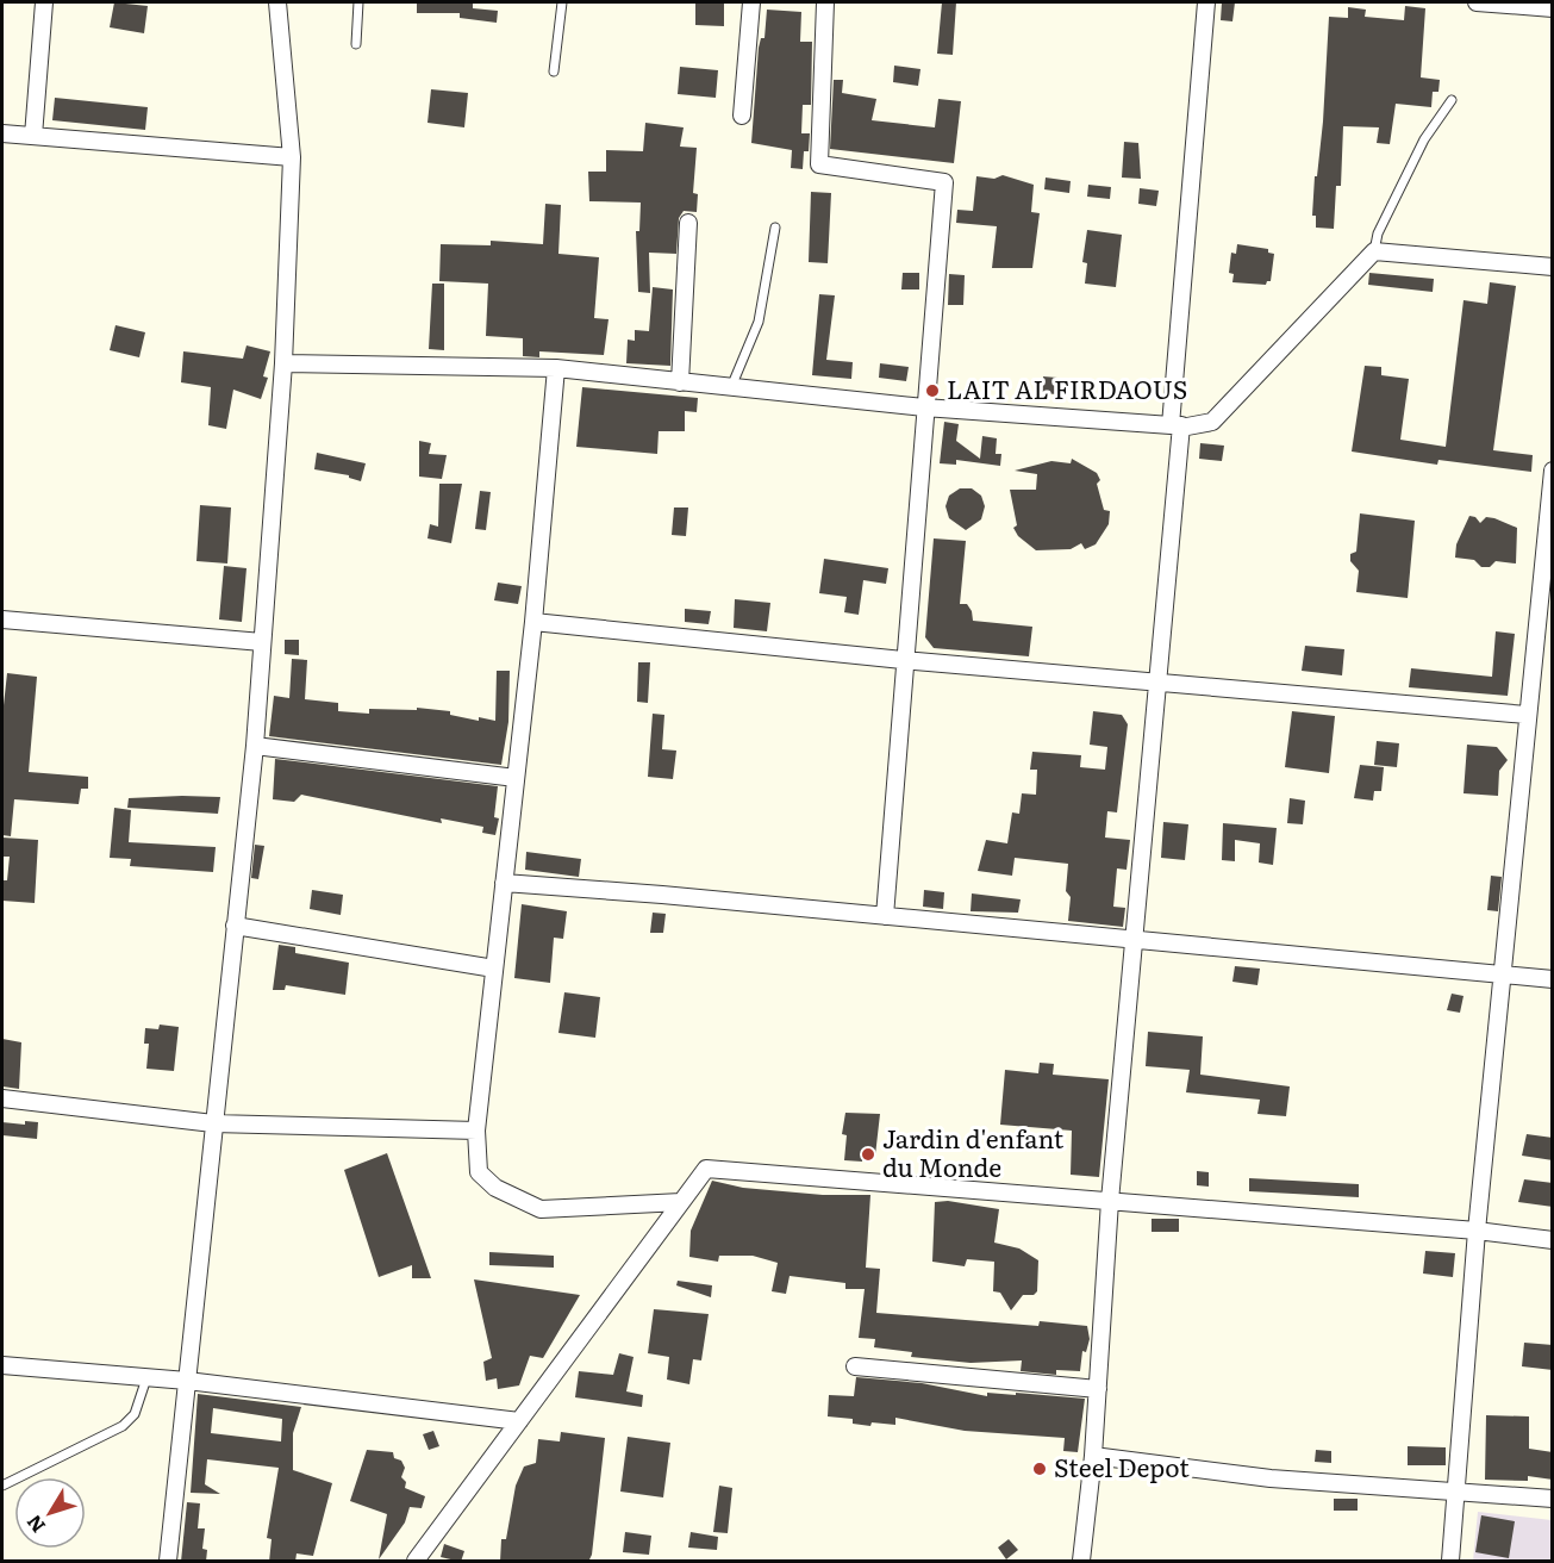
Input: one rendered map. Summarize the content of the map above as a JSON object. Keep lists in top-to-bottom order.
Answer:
{
  "places": ["LAIT AL FIRDAOUS", "Jardin d'enfant du Monde", "Steel Depot"],
  "north": "bottom left"
}
